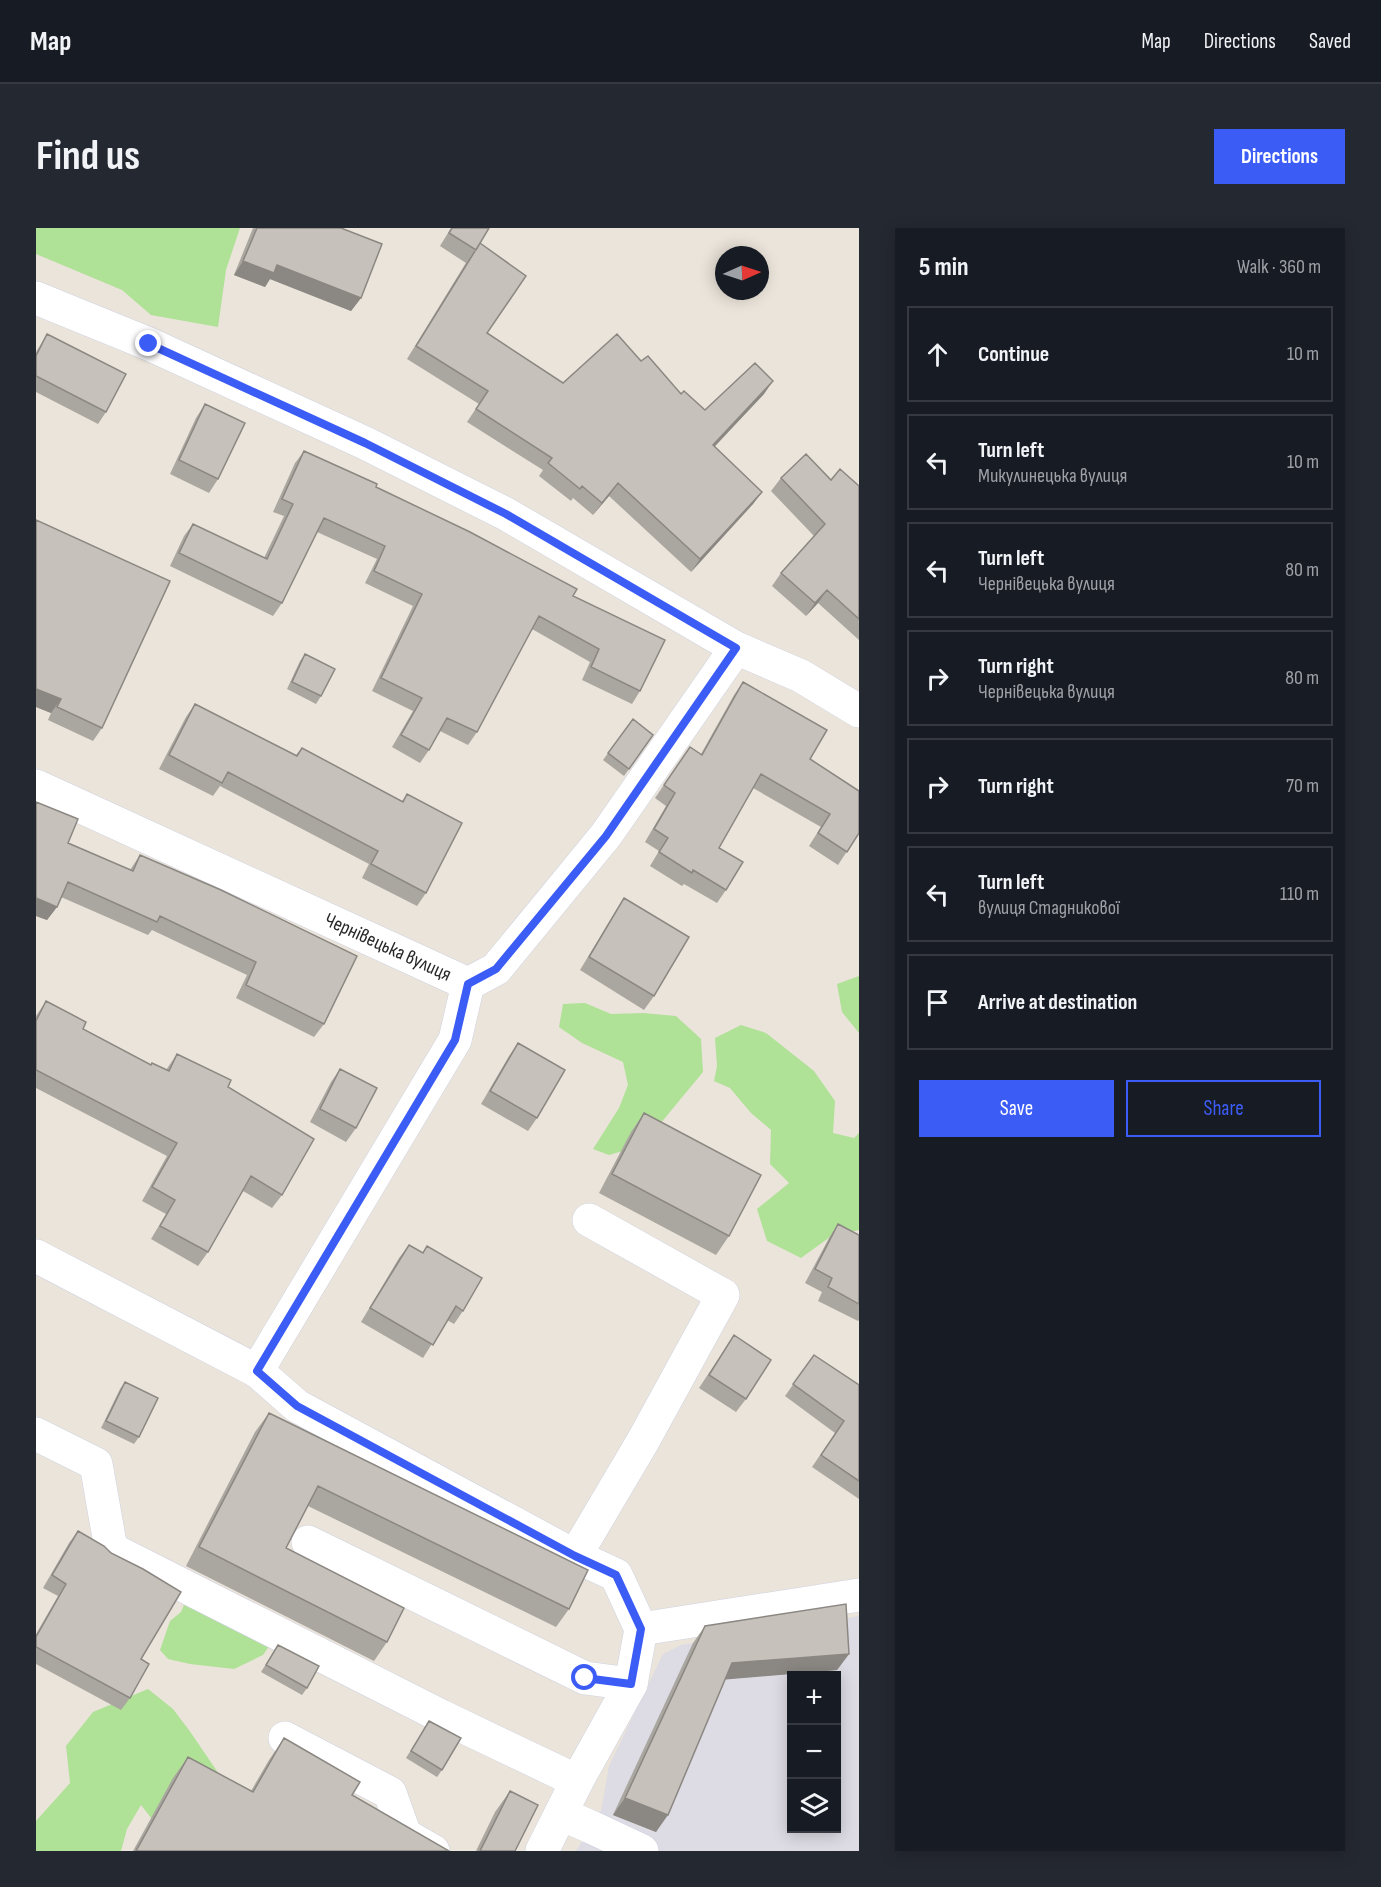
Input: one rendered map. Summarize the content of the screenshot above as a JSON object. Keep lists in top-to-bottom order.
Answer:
{
  "streets": {
    "street": ["Чернівецька вулиця"]
  },
  "north": "right",
  "page": {
    "header": "Map",
    "nav": ["Map", "Directions", "Saved"],
    "buttons": [
      "Directions",
      ["Save", "Share"]
    ],
    "title": "Find us",
    "heading": ["5 min", "Walk · 360 m"],
    "list": [
      ["Continue", "10 m"],
      ["Turn left", "Микулинецька вулиця", "10 m"],
      ["Turn left", "Чернівецька вулиця", "80 m"],
      ["Turn right", "Чернівецька вулиця", "80 m"],
      ["Turn right", "70 m"],
      ["Turn left", "вулиця Стадникової", "110 m"],
      "Arrive at destination"
    ],
    "map_buttons": ["+", "−"]
  }
}
